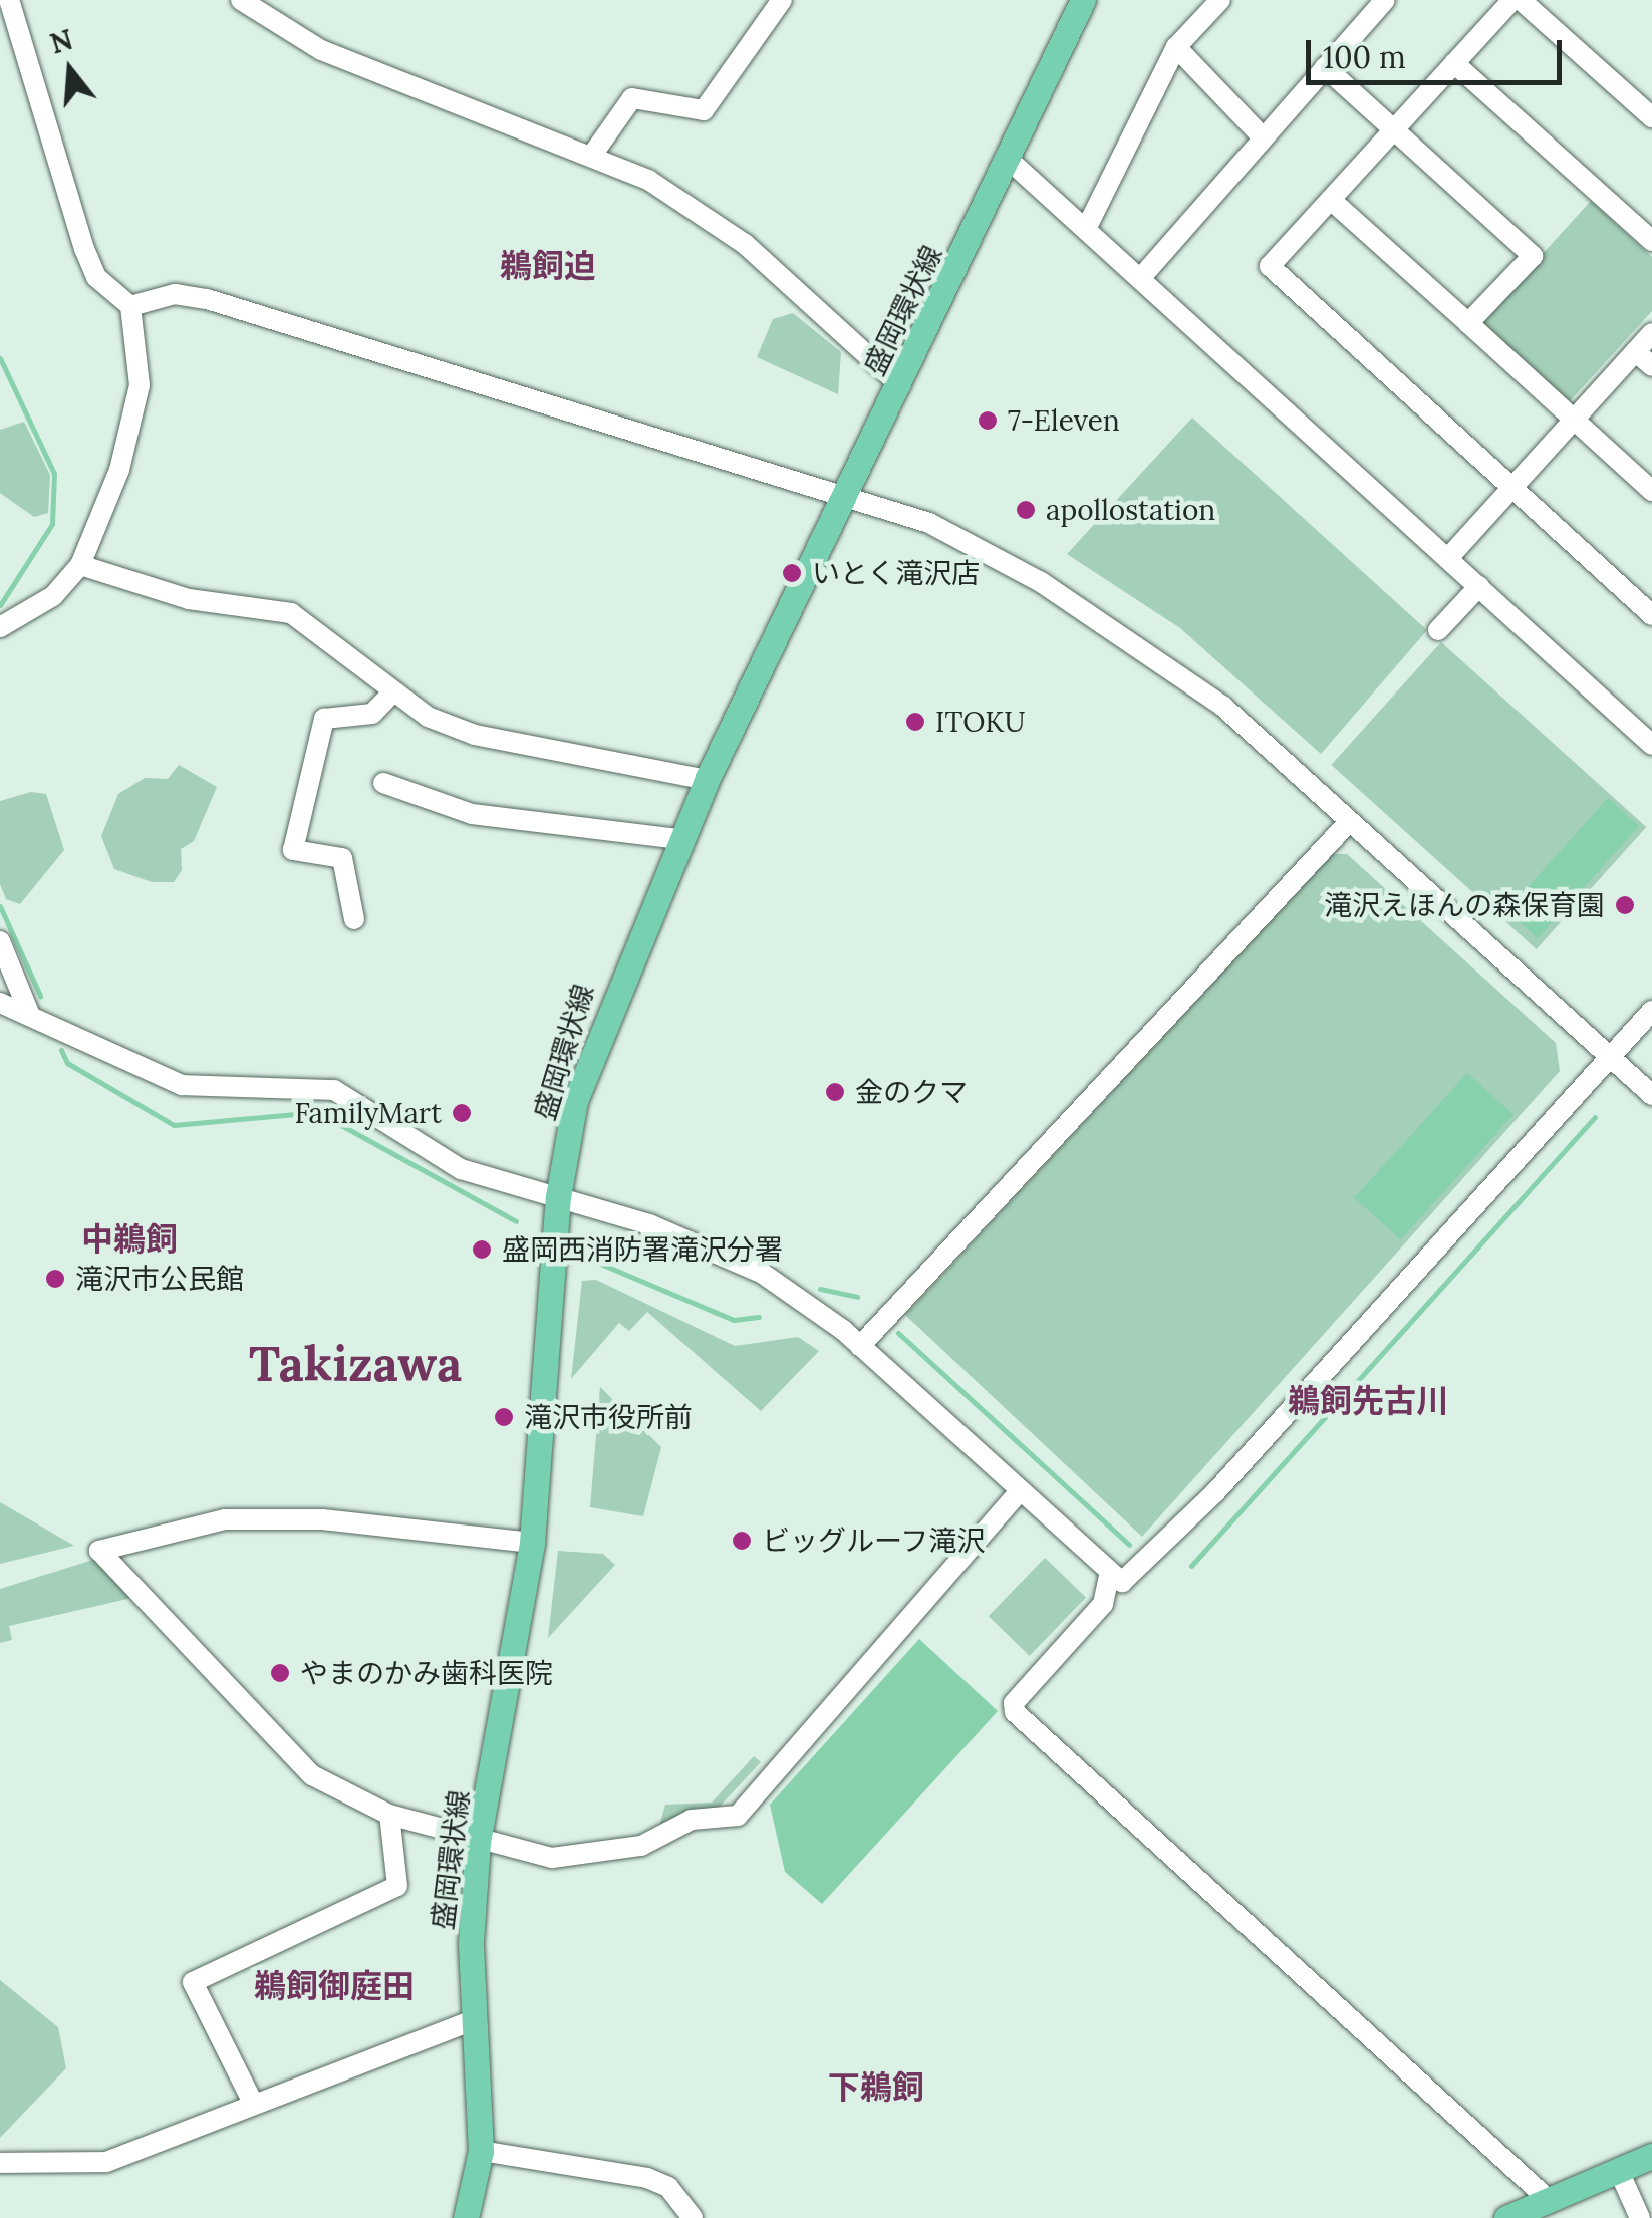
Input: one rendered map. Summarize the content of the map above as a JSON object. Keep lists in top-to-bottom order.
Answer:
{
  "streets": {
    "main road": ["盛岡環状線"]
  },
  "districts": [
    "鵜飼迫",
    "中鵜飼",
    "Takizawa",
    "鵜飼先古川",
    "鵜飼御庭田",
    "下鵜飼"
  ],
  "places": [
    "7-Eleven",
    "apollostation",
    "いとく滝沢店",
    "ITOKU",
    "滝沢えほんの森保育園",
    "金のクマ",
    "FamilyMart",
    "盛岡西消防署滝沢分署",
    "滝沢市公民館",
    "滝沢市役所前",
    "ビッグルーフ滝沢",
    "やまのかみ歯科医院"
  ],
  "scale_bar": "100 m",
  "north": "top"
}
